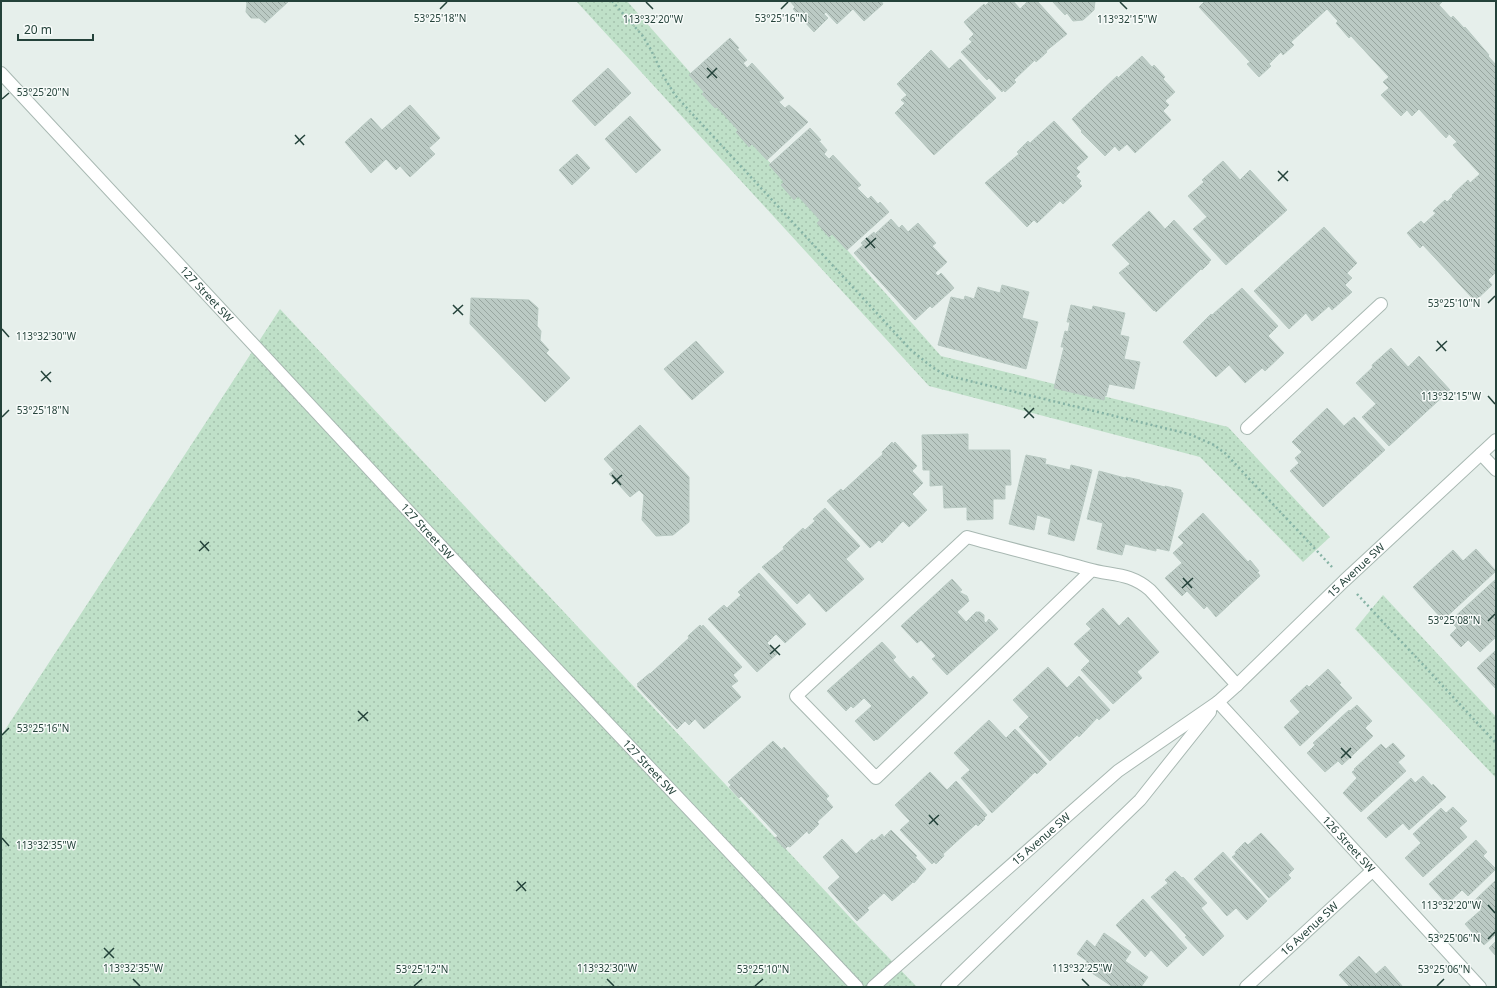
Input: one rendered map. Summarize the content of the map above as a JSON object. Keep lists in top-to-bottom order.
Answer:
{
  "streets": {
    "street": [
      "127 Street SW",
      "15 Avenue SW",
      "126 Street SW",
      "16 Avenue SW"
    ]
  },
  "crossings": [
    ["15 Avenue SW", "126 Street SW"],
    ["126 Street SW", "16 Avenue SW"]
  ],
  "scale_bar": "20 m",
  "coordinates": [
    "53°25'18\"N",
    "53°25'16\"N",
    "113°32'20\"W",
    "113°32'15\"W",
    "53°25'20\"N",
    "53°25'10\"N",
    "113°32'30\"W",
    "53°25'08\"N",
    "113°32'35\"W",
    "53°25'06\"N",
    "113°32'25\"W",
    "53°25'12\"N"
  ]
}
